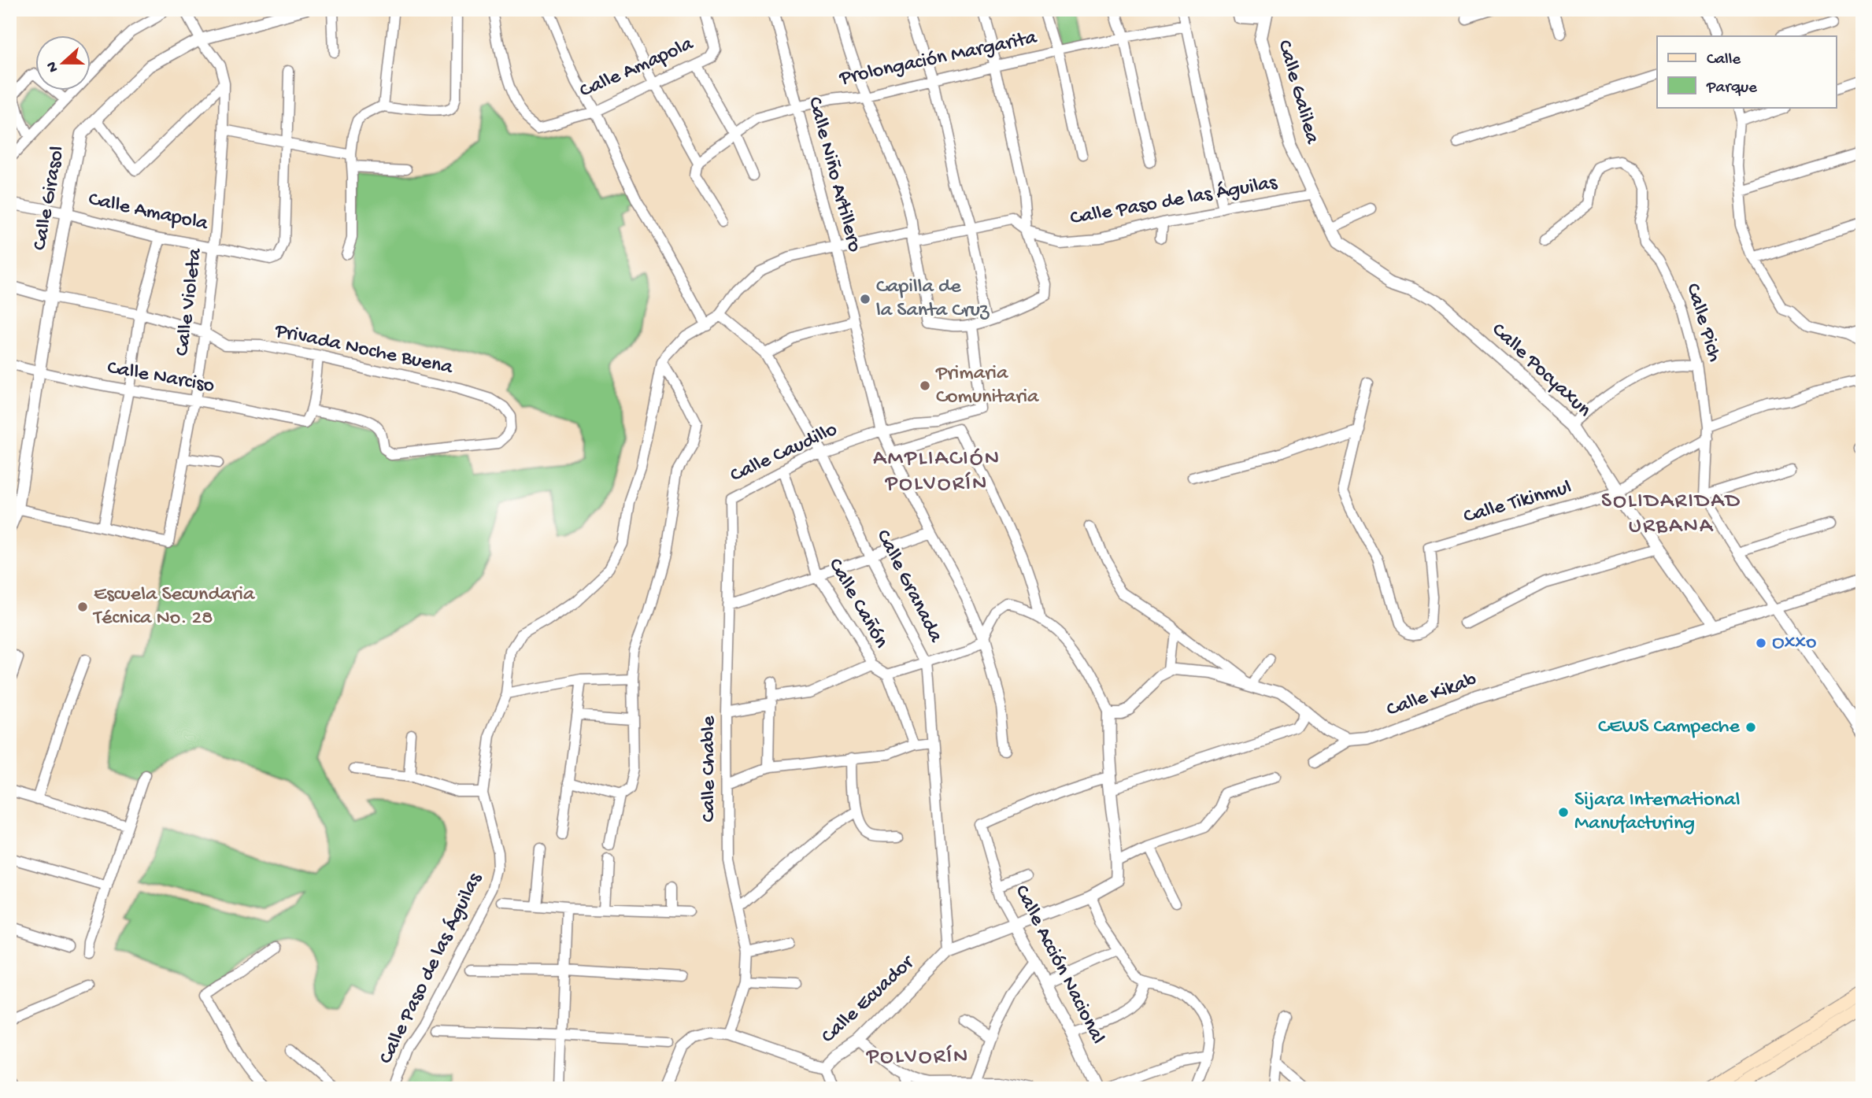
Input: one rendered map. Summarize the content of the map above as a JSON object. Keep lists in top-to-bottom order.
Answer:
{
  "streets": {
    "street": [
      "Prolongación Margarita",
      "Calle Amapola",
      "Calle Galilea",
      "Calle Niño Artillero",
      "Calle Girasol",
      "Calle Paso de las Águilas",
      "Calle Violeta",
      "Calle Pich",
      "Privada Noche Buena",
      "Calle Pocyaxun",
      "Calle Narciso",
      "Calle Caudillo",
      "Calle Tikinmul",
      "Calle Granada",
      "Calle Cañón",
      "Calle Kikab",
      "Calle Chable",
      "Calle Acción Nacional",
      "Calle Ecuador"
    ]
  },
  "crossings": [
    ["Prolongación Margarita", "Calle Niño Artillero"],
    ["Calle Amapola", "Calle Girasol"],
    ["Calle Amapola", "Calle Violeta"],
    ["Calle Galilea", "Calle Paso de las Águilas"],
    ["Calle Galilea", "Calle Pocyaxun"],
    ["Calle Niño Artillero", "Calle Paso de las Águilas"],
    ["Calle Niño Artillero", "Calle Caudillo"],
    ["Calle Girasol", "Calle Violeta"],
    ["Calle Girasol", "Privada Noche Buena"],
    ["Calle Girasol", "Calle Narciso"],
    ["Calle Paso de las Águilas", "Calle Granada"],
    ["Calle Violeta", "Privada Noche Buena"],
    ["Calle Violeta", "Calle Narciso"],
    ["Calle Pich", "Calle Tikinmul"],
    ["Privada Noche Buena", "Calle Narciso"],
    ["Calle Pocyaxun", "Calle Tikinmul"],
    ["Calle Pocyaxun", "Calle Kikab"],
    ["Calle Caudillo", "Calle Granada"],
    ["Calle Caudillo", "Calle Cañón"],
    ["Calle Caudillo", "Calle Chable"],
    ["Calle Granada", "Calle Ecuador"],
    ["Calle Chable", "Calle Ecuador"],
    ["Calle Acción Nacional", "Calle Ecuador"]
  ],
  "districts": ["AMPLIACIÓN POLVORÍN", "SOLIDARIDAD URBANA", "POLVORÍN"],
  "places": [
    "Capilla de la Santa Cruz",
    "Primaria Comunitaria",
    "Escuela Secundaria Técnica No. 28",
    "Oxxo",
    "CEWS Campeche",
    "Sijara International Manufacturing"
  ],
  "legend": ["Calle", "Parque"],
  "north": "left"
}
